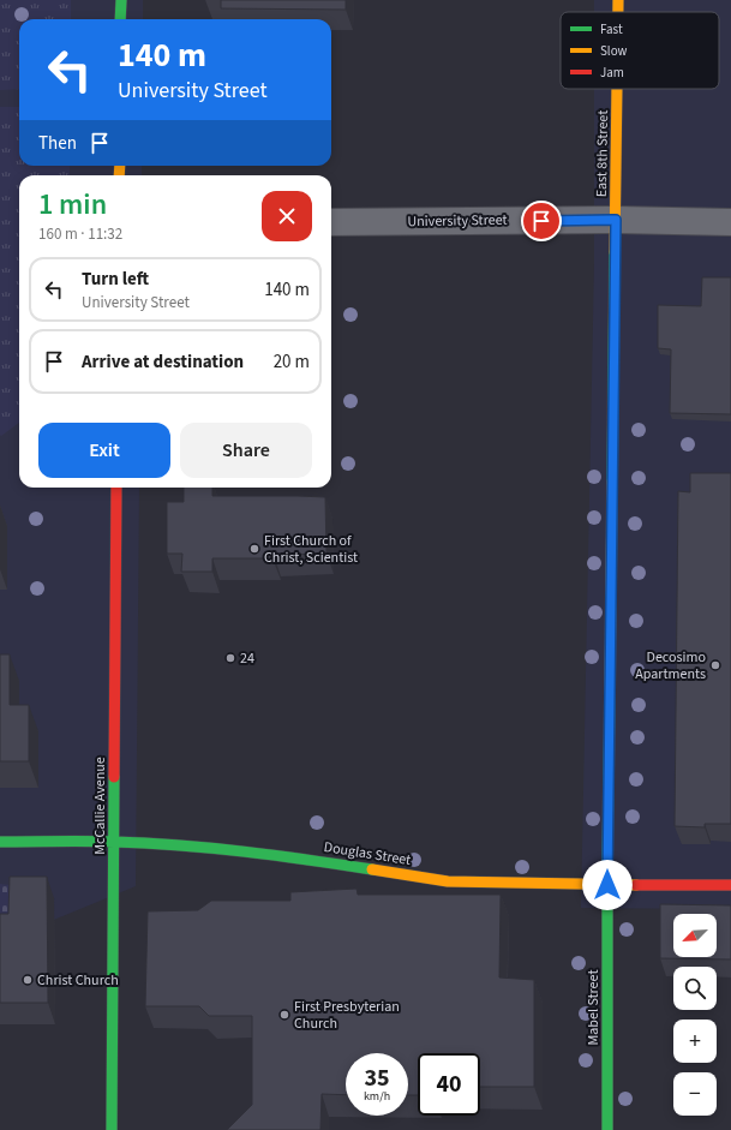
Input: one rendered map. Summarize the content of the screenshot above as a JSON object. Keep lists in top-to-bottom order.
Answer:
{
  "streets": {
    "street": [
      "East 8th Street",
      "University Street",
      "McCallie Avenue",
      "Douglas Street",
      "Mabel Street"
    ]
  },
  "crossings": [
    ["East 8th Street", "University Street"],
    ["East 8th Street", "Douglas Street"],
    ["East 8th Street", "Mabel Street"],
    ["McCallie Avenue", "Douglas Street"],
    ["Douglas Street", "Mabel Street"]
  ],
  "places": [
    "First Church of Christ, Scientist",
    "24",
    "Decosimo Apartments",
    "Christ Church",
    "First Presbyterian Church"
  ],
  "legend": ["Fast", "Slow", "Jam"],
  "north": "bottom left",
  "page": {
    "turn": ["140 m", "University Street"],
    "then": "Then",
    "heading": ["1 min", "160 m · 11:32"],
    "list": [
      {
        "name": "Turn left",
        "note": "University Street",
        "value": "140 m"
      },
      {
        "name": "Arrive at destination",
        "value": "20 m"
      }
    ],
    "buttons": ["Exit", "Share"],
    "map_buttons": ["+", "−"],
    "speed": "35 km/h",
    "limit": "40"
  }
}
